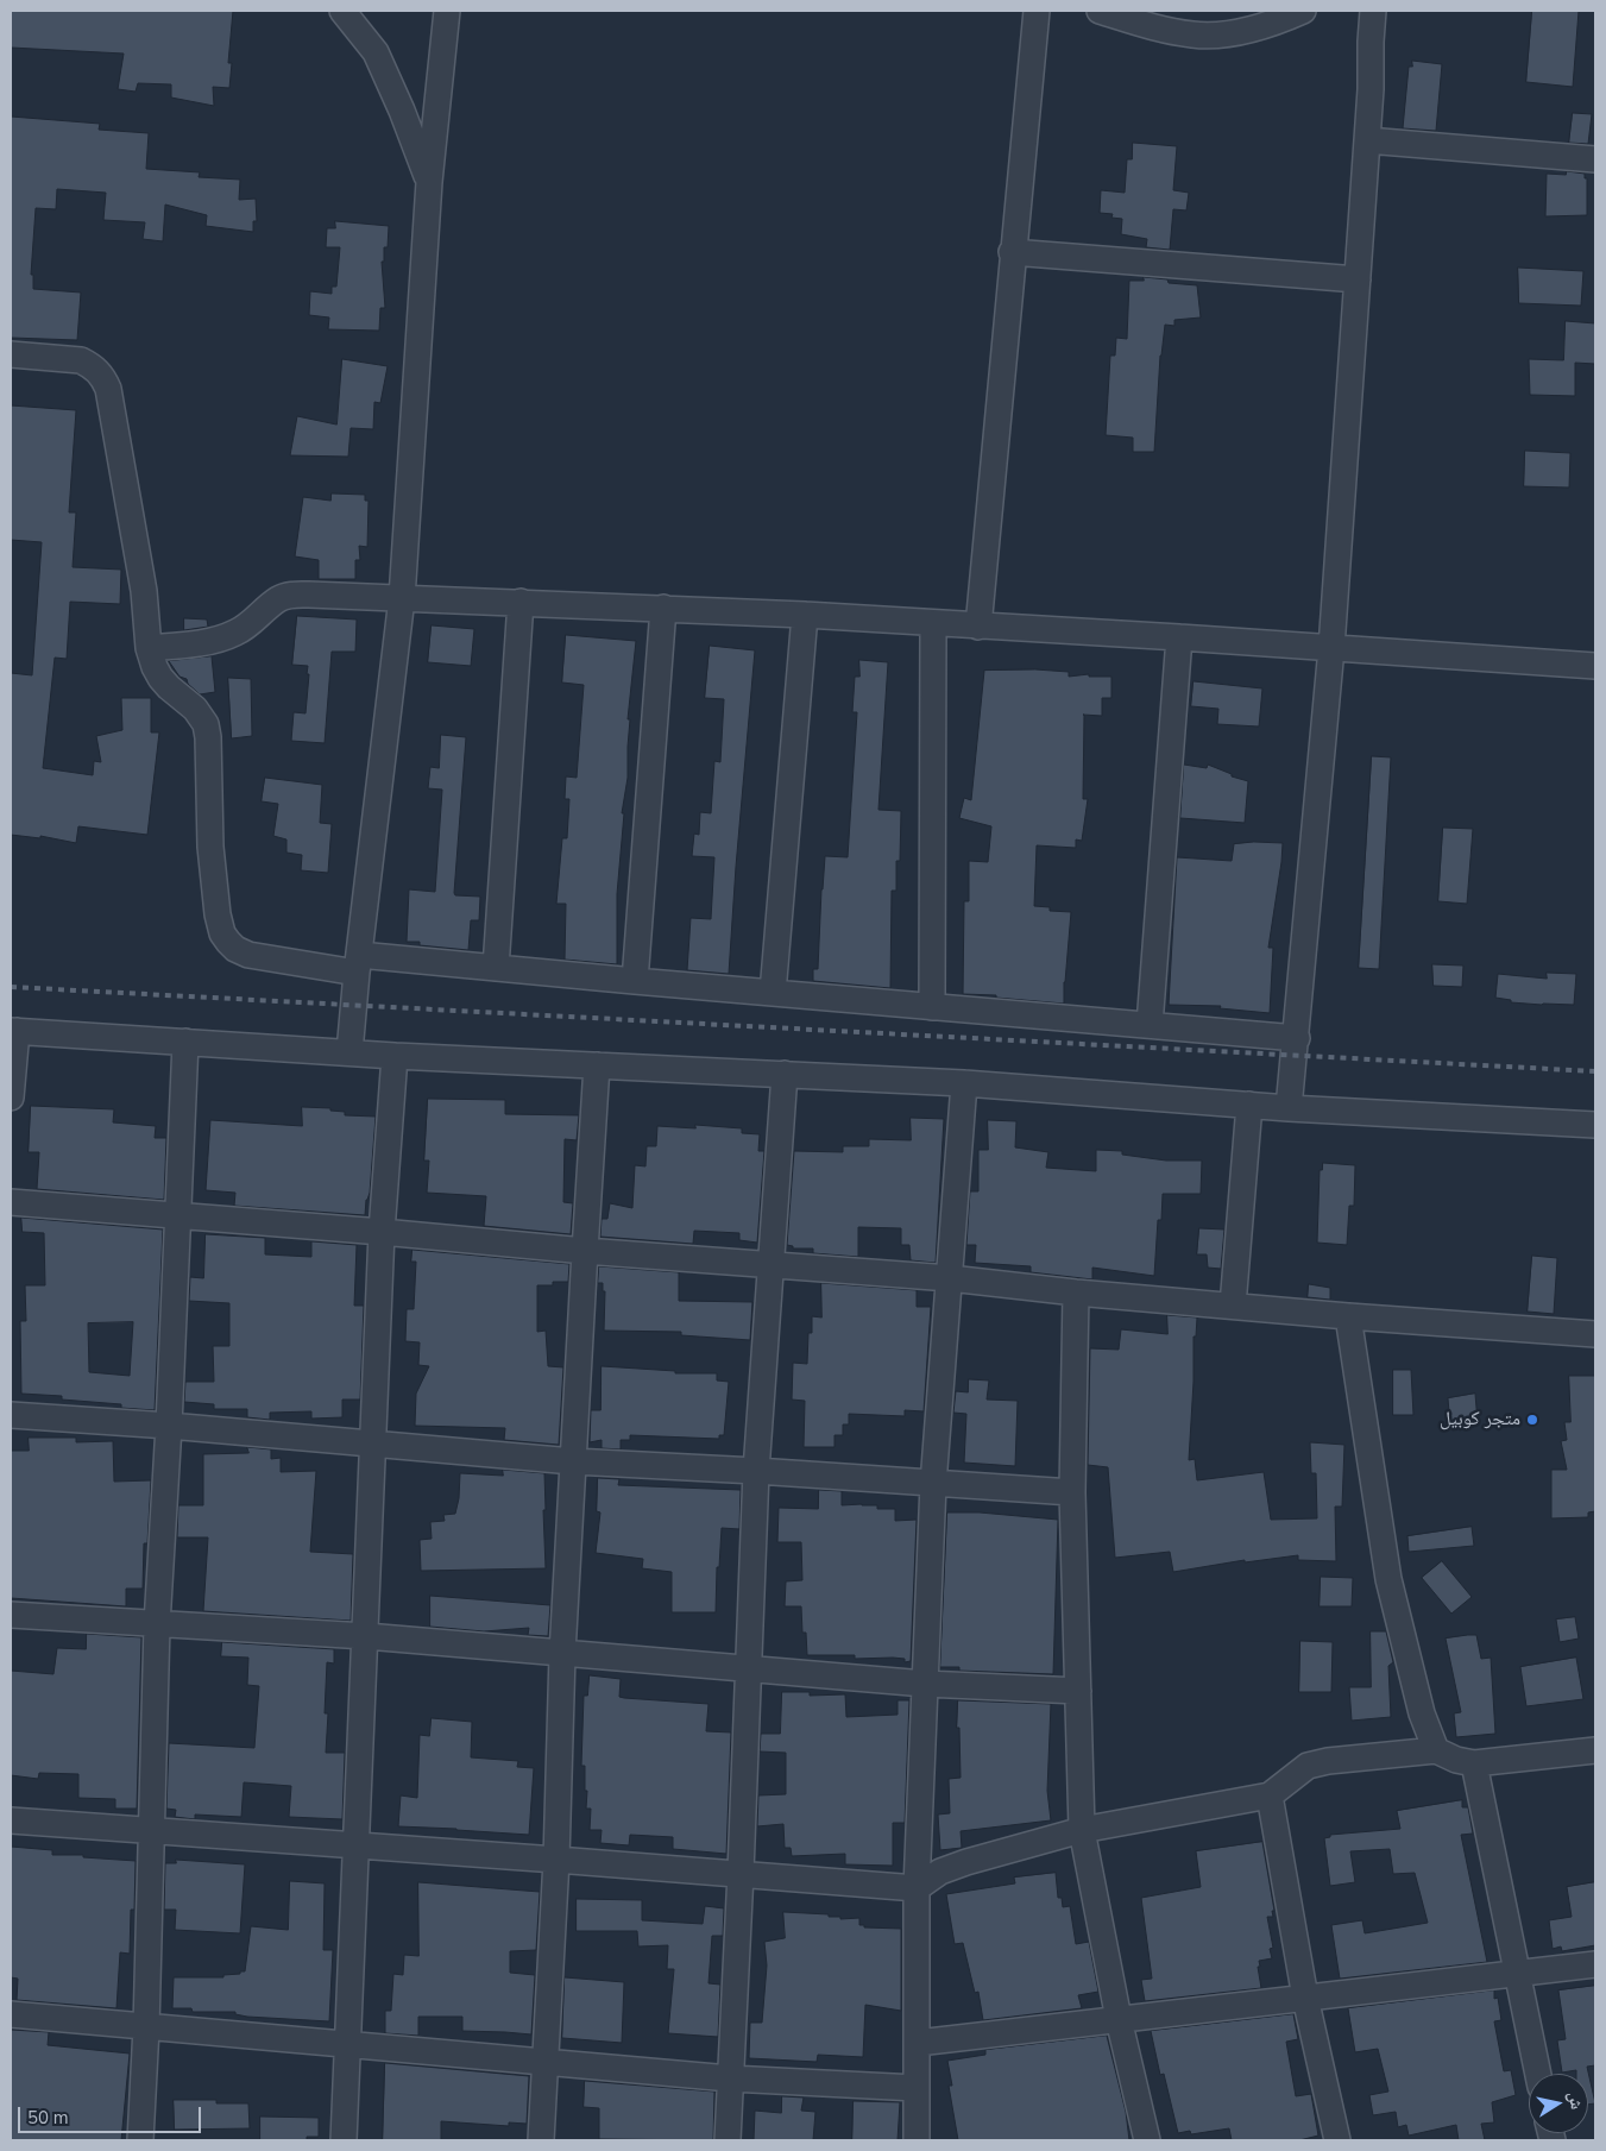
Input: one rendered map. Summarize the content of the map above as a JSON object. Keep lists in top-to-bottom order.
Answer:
{
  "places": ["متجر كوبيل"],
  "scale_bar": "50 m",
  "north": "right"
}
